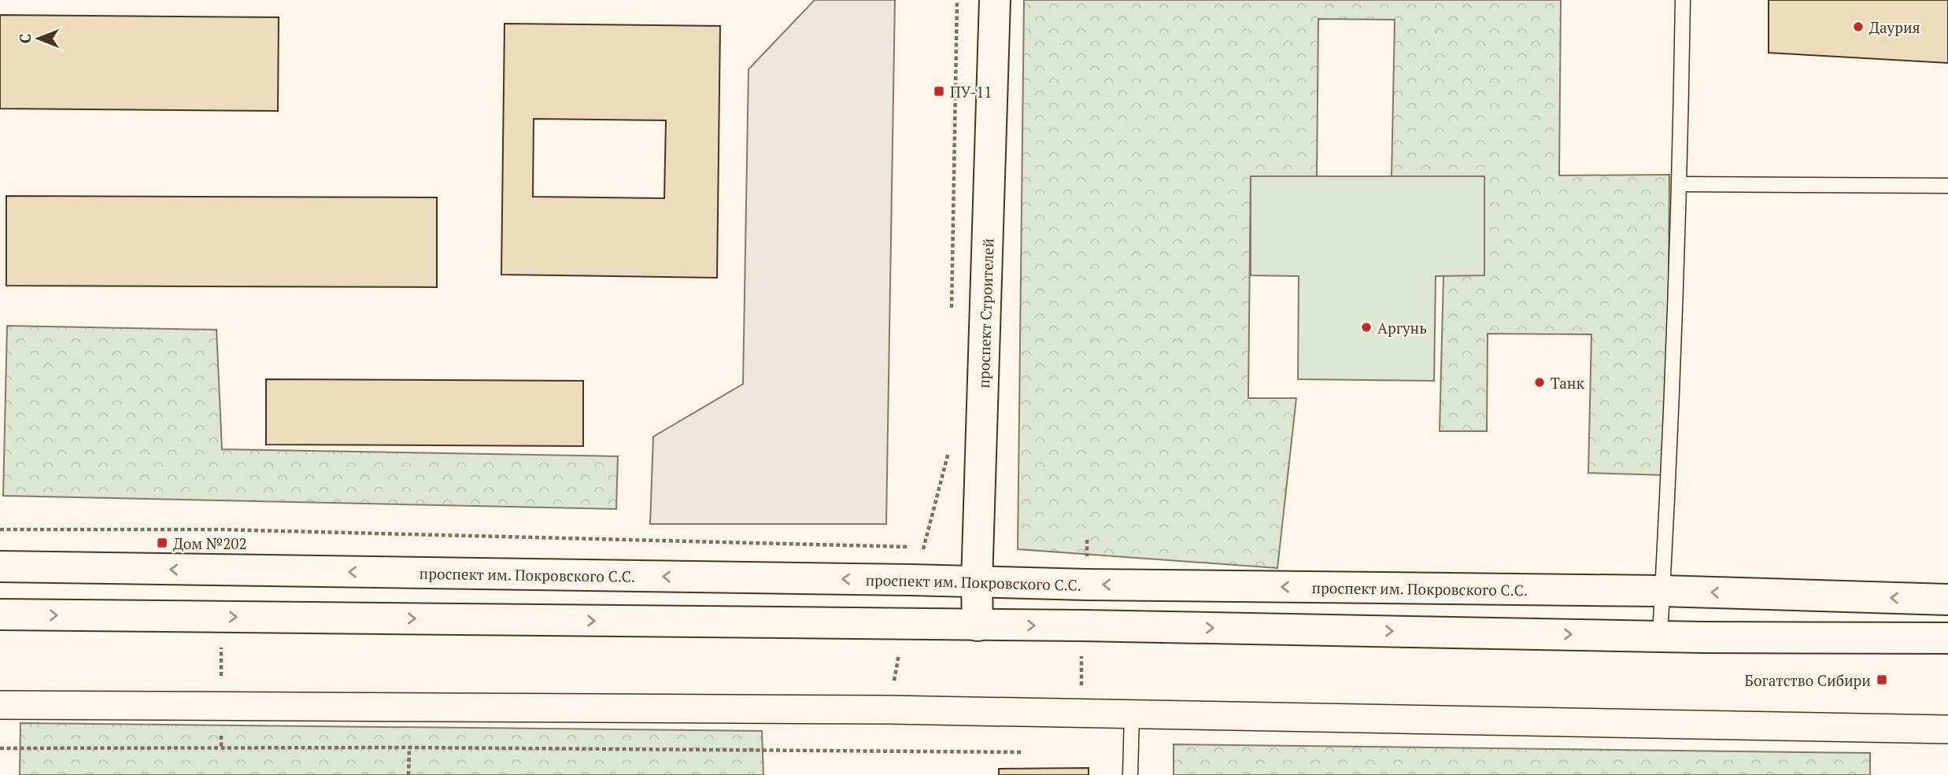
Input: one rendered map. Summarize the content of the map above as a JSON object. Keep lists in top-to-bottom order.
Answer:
{
  "streets": {
    "main road": ["проспект Строителей", "проспект им. Покровского С.С."]
  },
  "crossings": [
    ["проспект Строителей", "проспект им. Покровского С.С."]
  ],
  "places": {
    "other": ["Даурия", "Аргунь", "Танк"],
    "transit": ["ПУ-11", "Дом №202", "Богатство Сибири"]
  },
  "north": "left"
}
